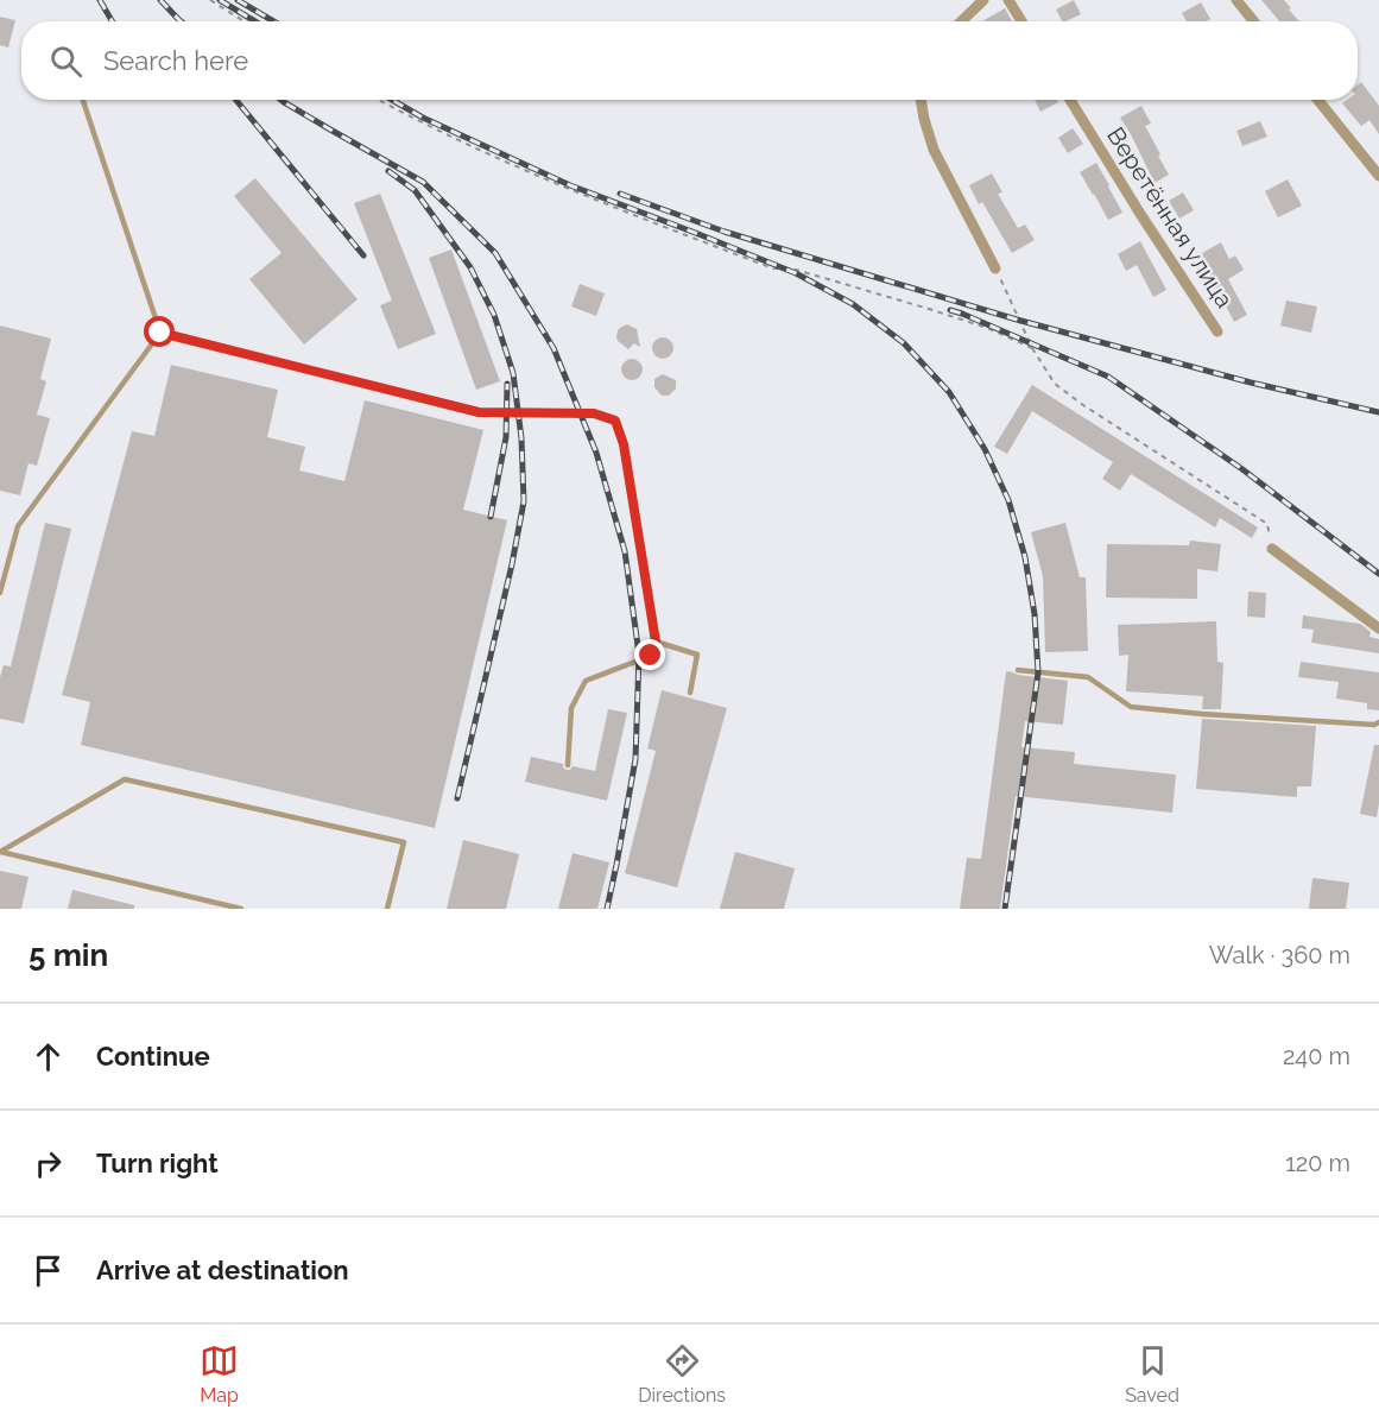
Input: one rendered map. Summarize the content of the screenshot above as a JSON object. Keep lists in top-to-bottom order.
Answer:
{
  "streets": {
    "street": ["Веретённая улица"]
  },
  "page": {
    "search": "Search here",
    "heading": ["5 min", "Walk · 360 m"],
    "list": [
      ["Continue", "240 m"],
      ["Turn right", "120 m"],
      "Arrive at destination"
    ],
    "nav": ["Map", "Directions", "Saved"]
  }
}
